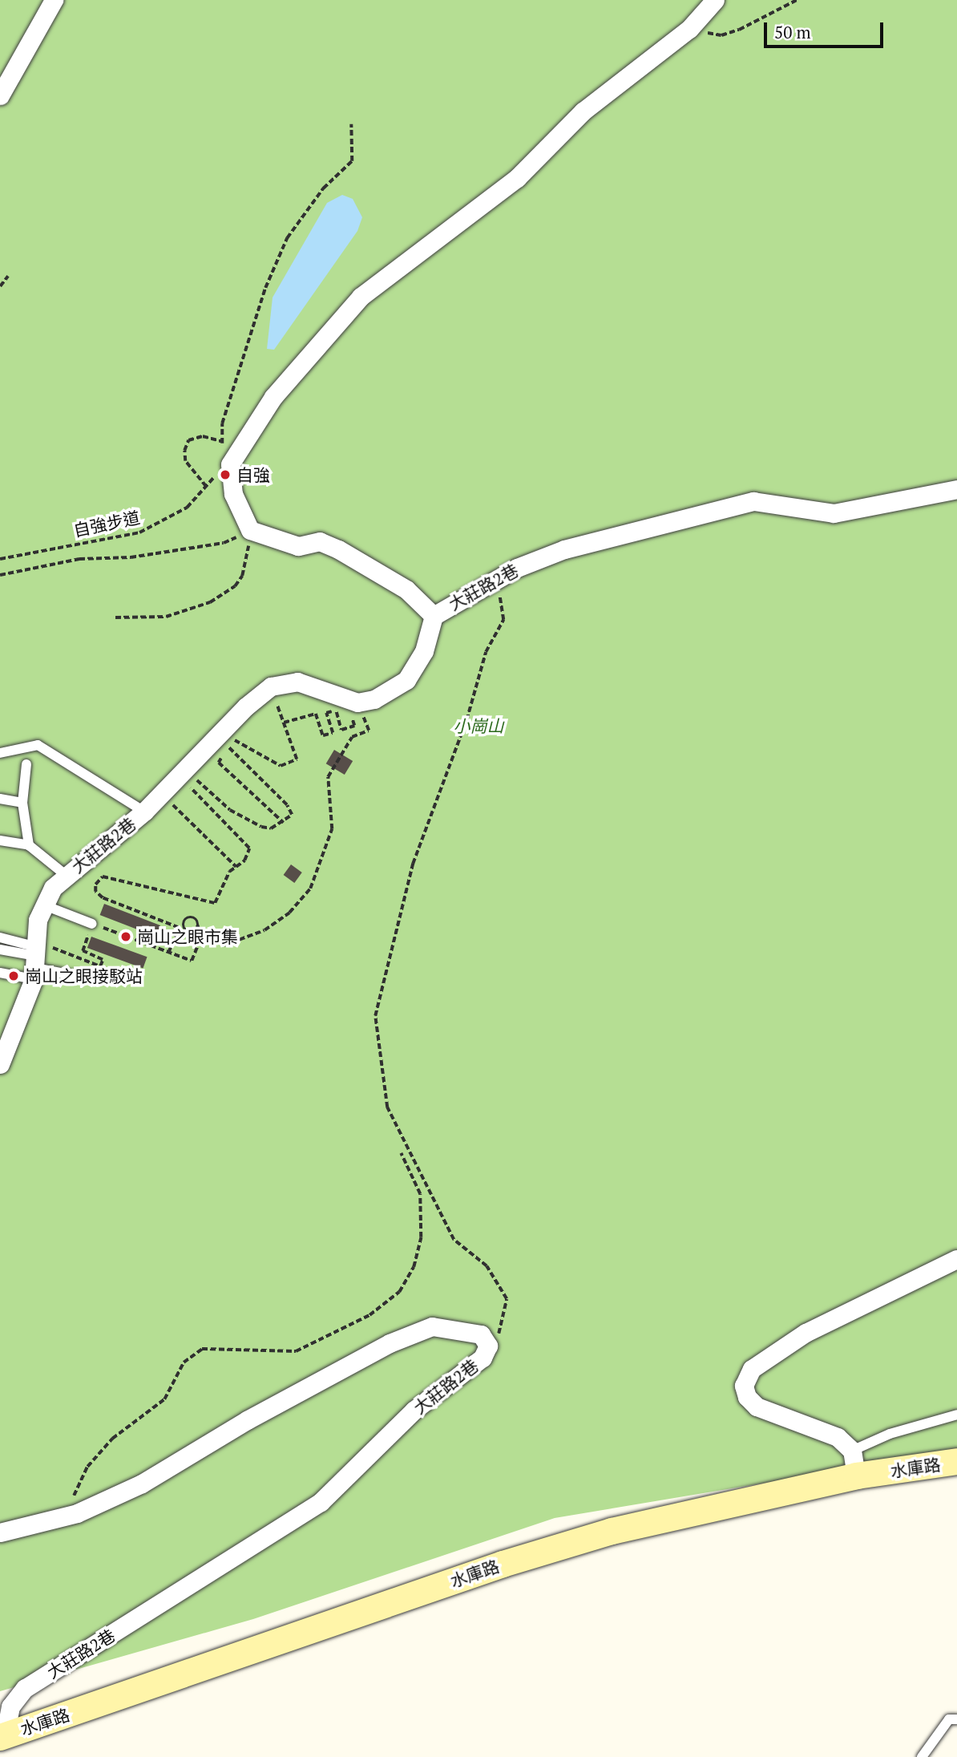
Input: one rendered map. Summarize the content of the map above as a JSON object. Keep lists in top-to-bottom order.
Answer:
{
  "streets": {
    "street": ["大莊路2巷", "水庫路"],
    "path": ["自強步道"]
  },
  "crossings": [
    ["大莊路2巷", "水庫路"]
  ],
  "parks": ["小崗山"],
  "places": ["自強", "崗山之眼市集", "崗山之眼接駁站"],
  "scale_bar": "50 m"
}
